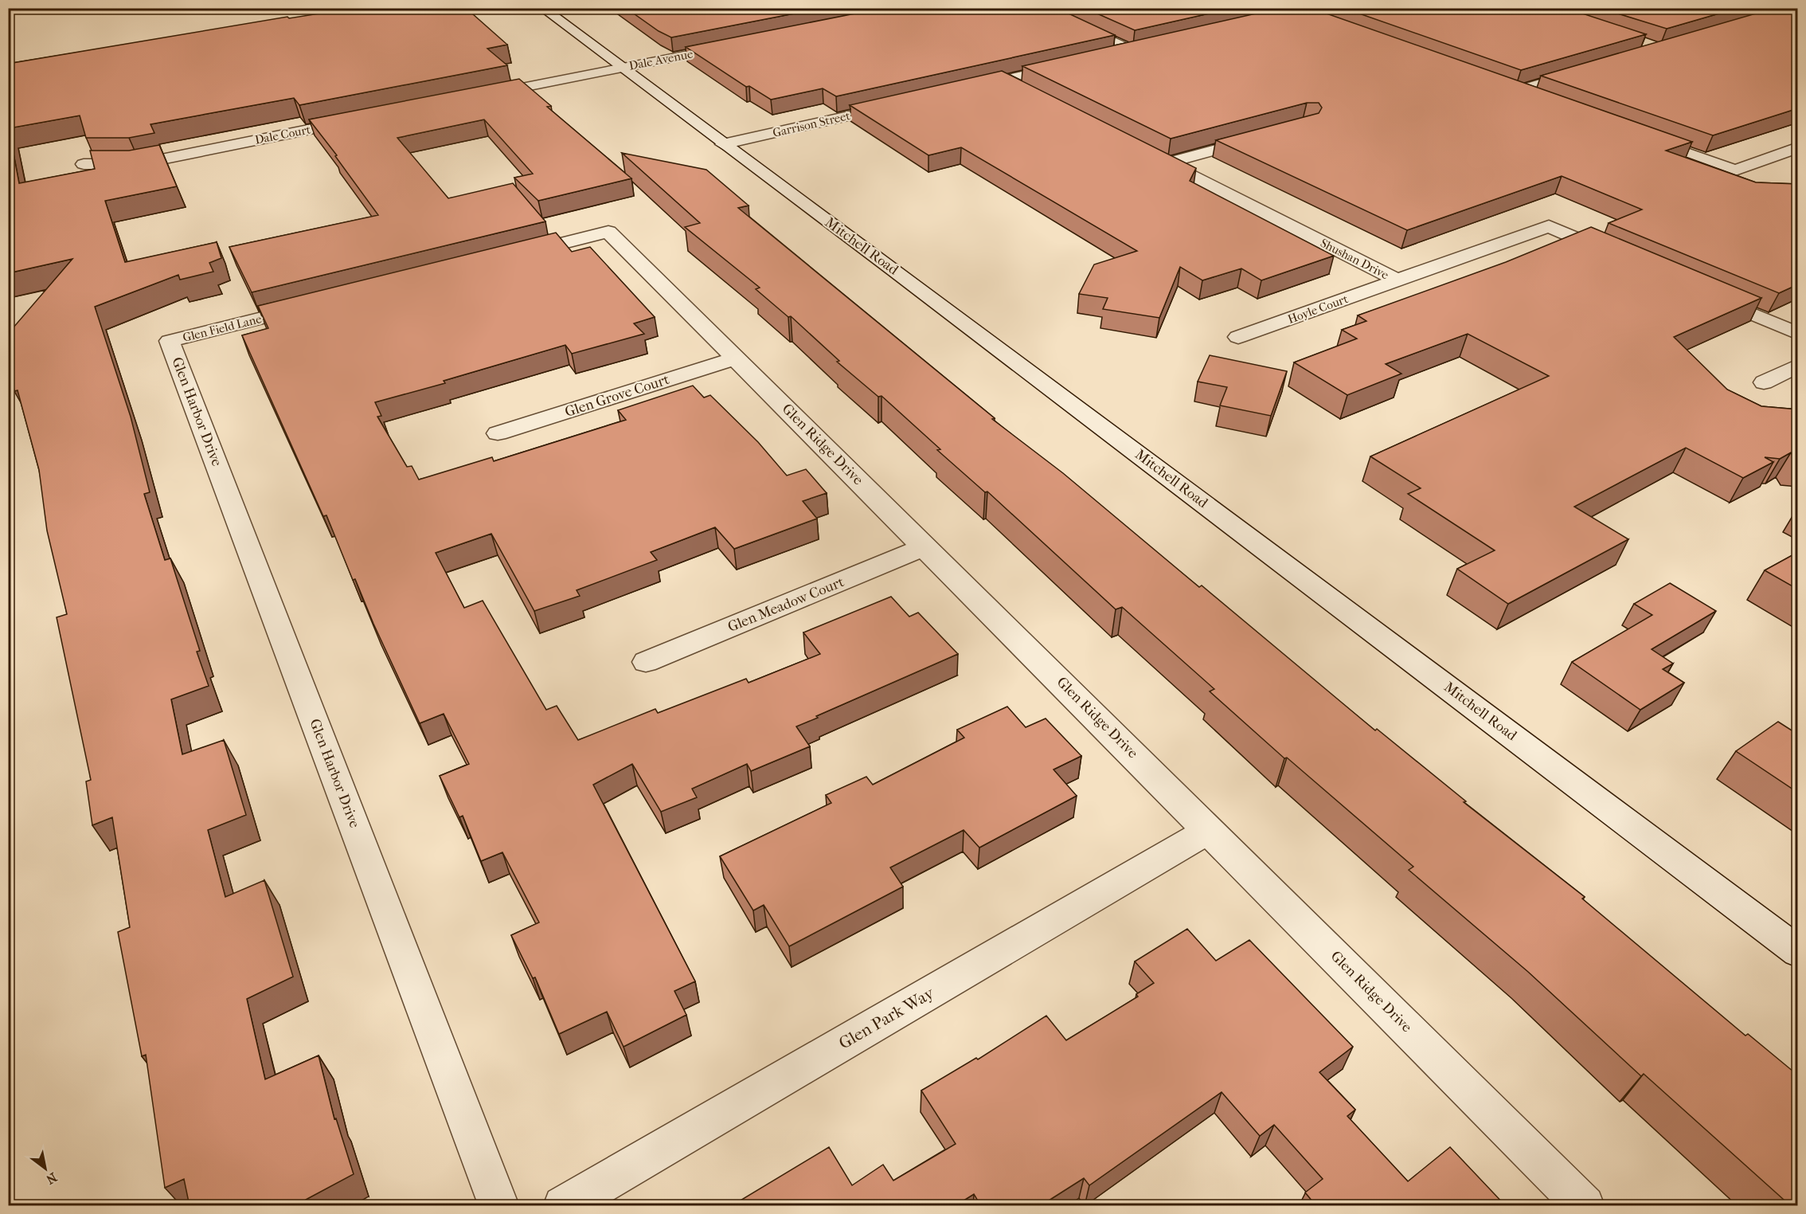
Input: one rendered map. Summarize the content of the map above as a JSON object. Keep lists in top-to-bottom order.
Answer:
{
  "streets": {
    "street": [
      "Dale Avenue",
      "Garrison Street",
      "Dale Court",
      "Mitchell Road",
      "Shushan Drive",
      "Hoyle Court",
      "Glen Field Lane",
      "Glen Grove Court",
      "Glen Harbor Drive",
      "Glen Ridge Drive",
      "Glen Meadow Court",
      "Glen Park Way"
    ]
  },
  "crossings": [
    ["Dale Avenue", "Mitchell Road"],
    ["Garrison Street", "Mitchell Road"],
    ["Shushan Drive", "Hoyle Court"],
    ["Glen Field Lane", "Glen Harbor Drive"],
    ["Glen Grove Court", "Glen Ridge Drive"],
    ["Glen Ridge Drive", "Glen Meadow Court"],
    ["Glen Ridge Drive", "Glen Park Way"]
  ],
  "north": "bottom right"
}
